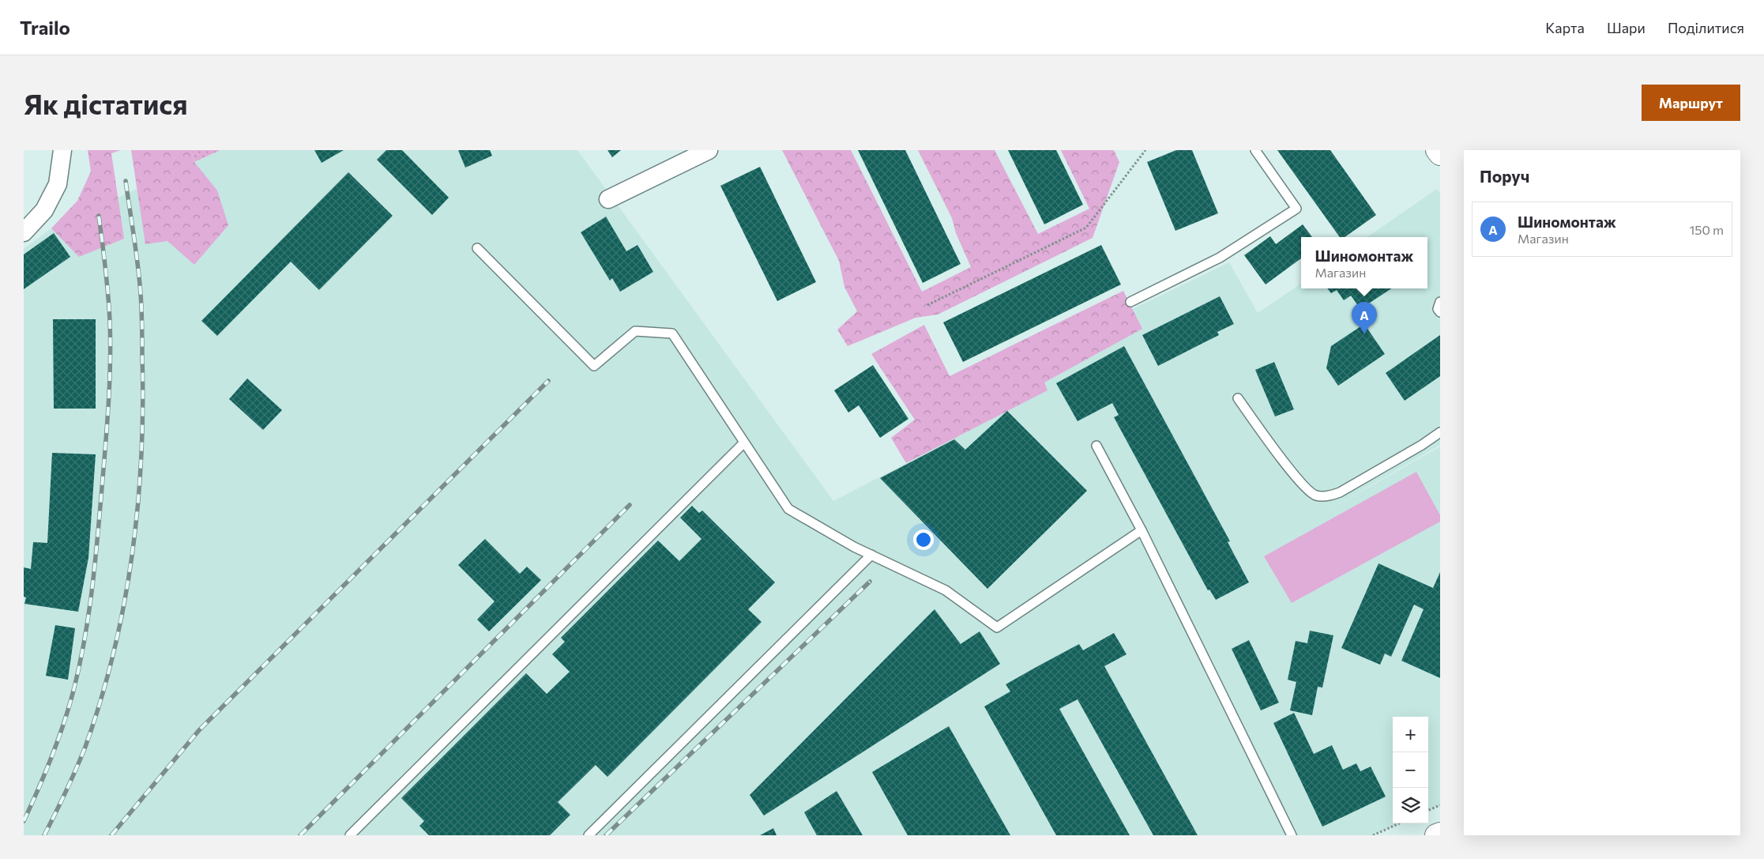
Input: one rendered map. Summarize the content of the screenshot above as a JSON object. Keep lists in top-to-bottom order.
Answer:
{
  "page": {
    "header": "Trailo",
    "nav": ["Карта", "Шари", "Поділитися"],
    "buttons": "Маршрут",
    "title": "Як дістатися",
    "heading": "Поруч",
    "list": [
      {
        "mark": "A",
        "name": "Шиномонтаж",
        "note": "Магазин",
        "value": "150 m"
      }
    ],
    "popup": ["Шиномонтаж", "Магазин"],
    "pins": "A",
    "map_buttons": ["+", "−"]
  }
}
